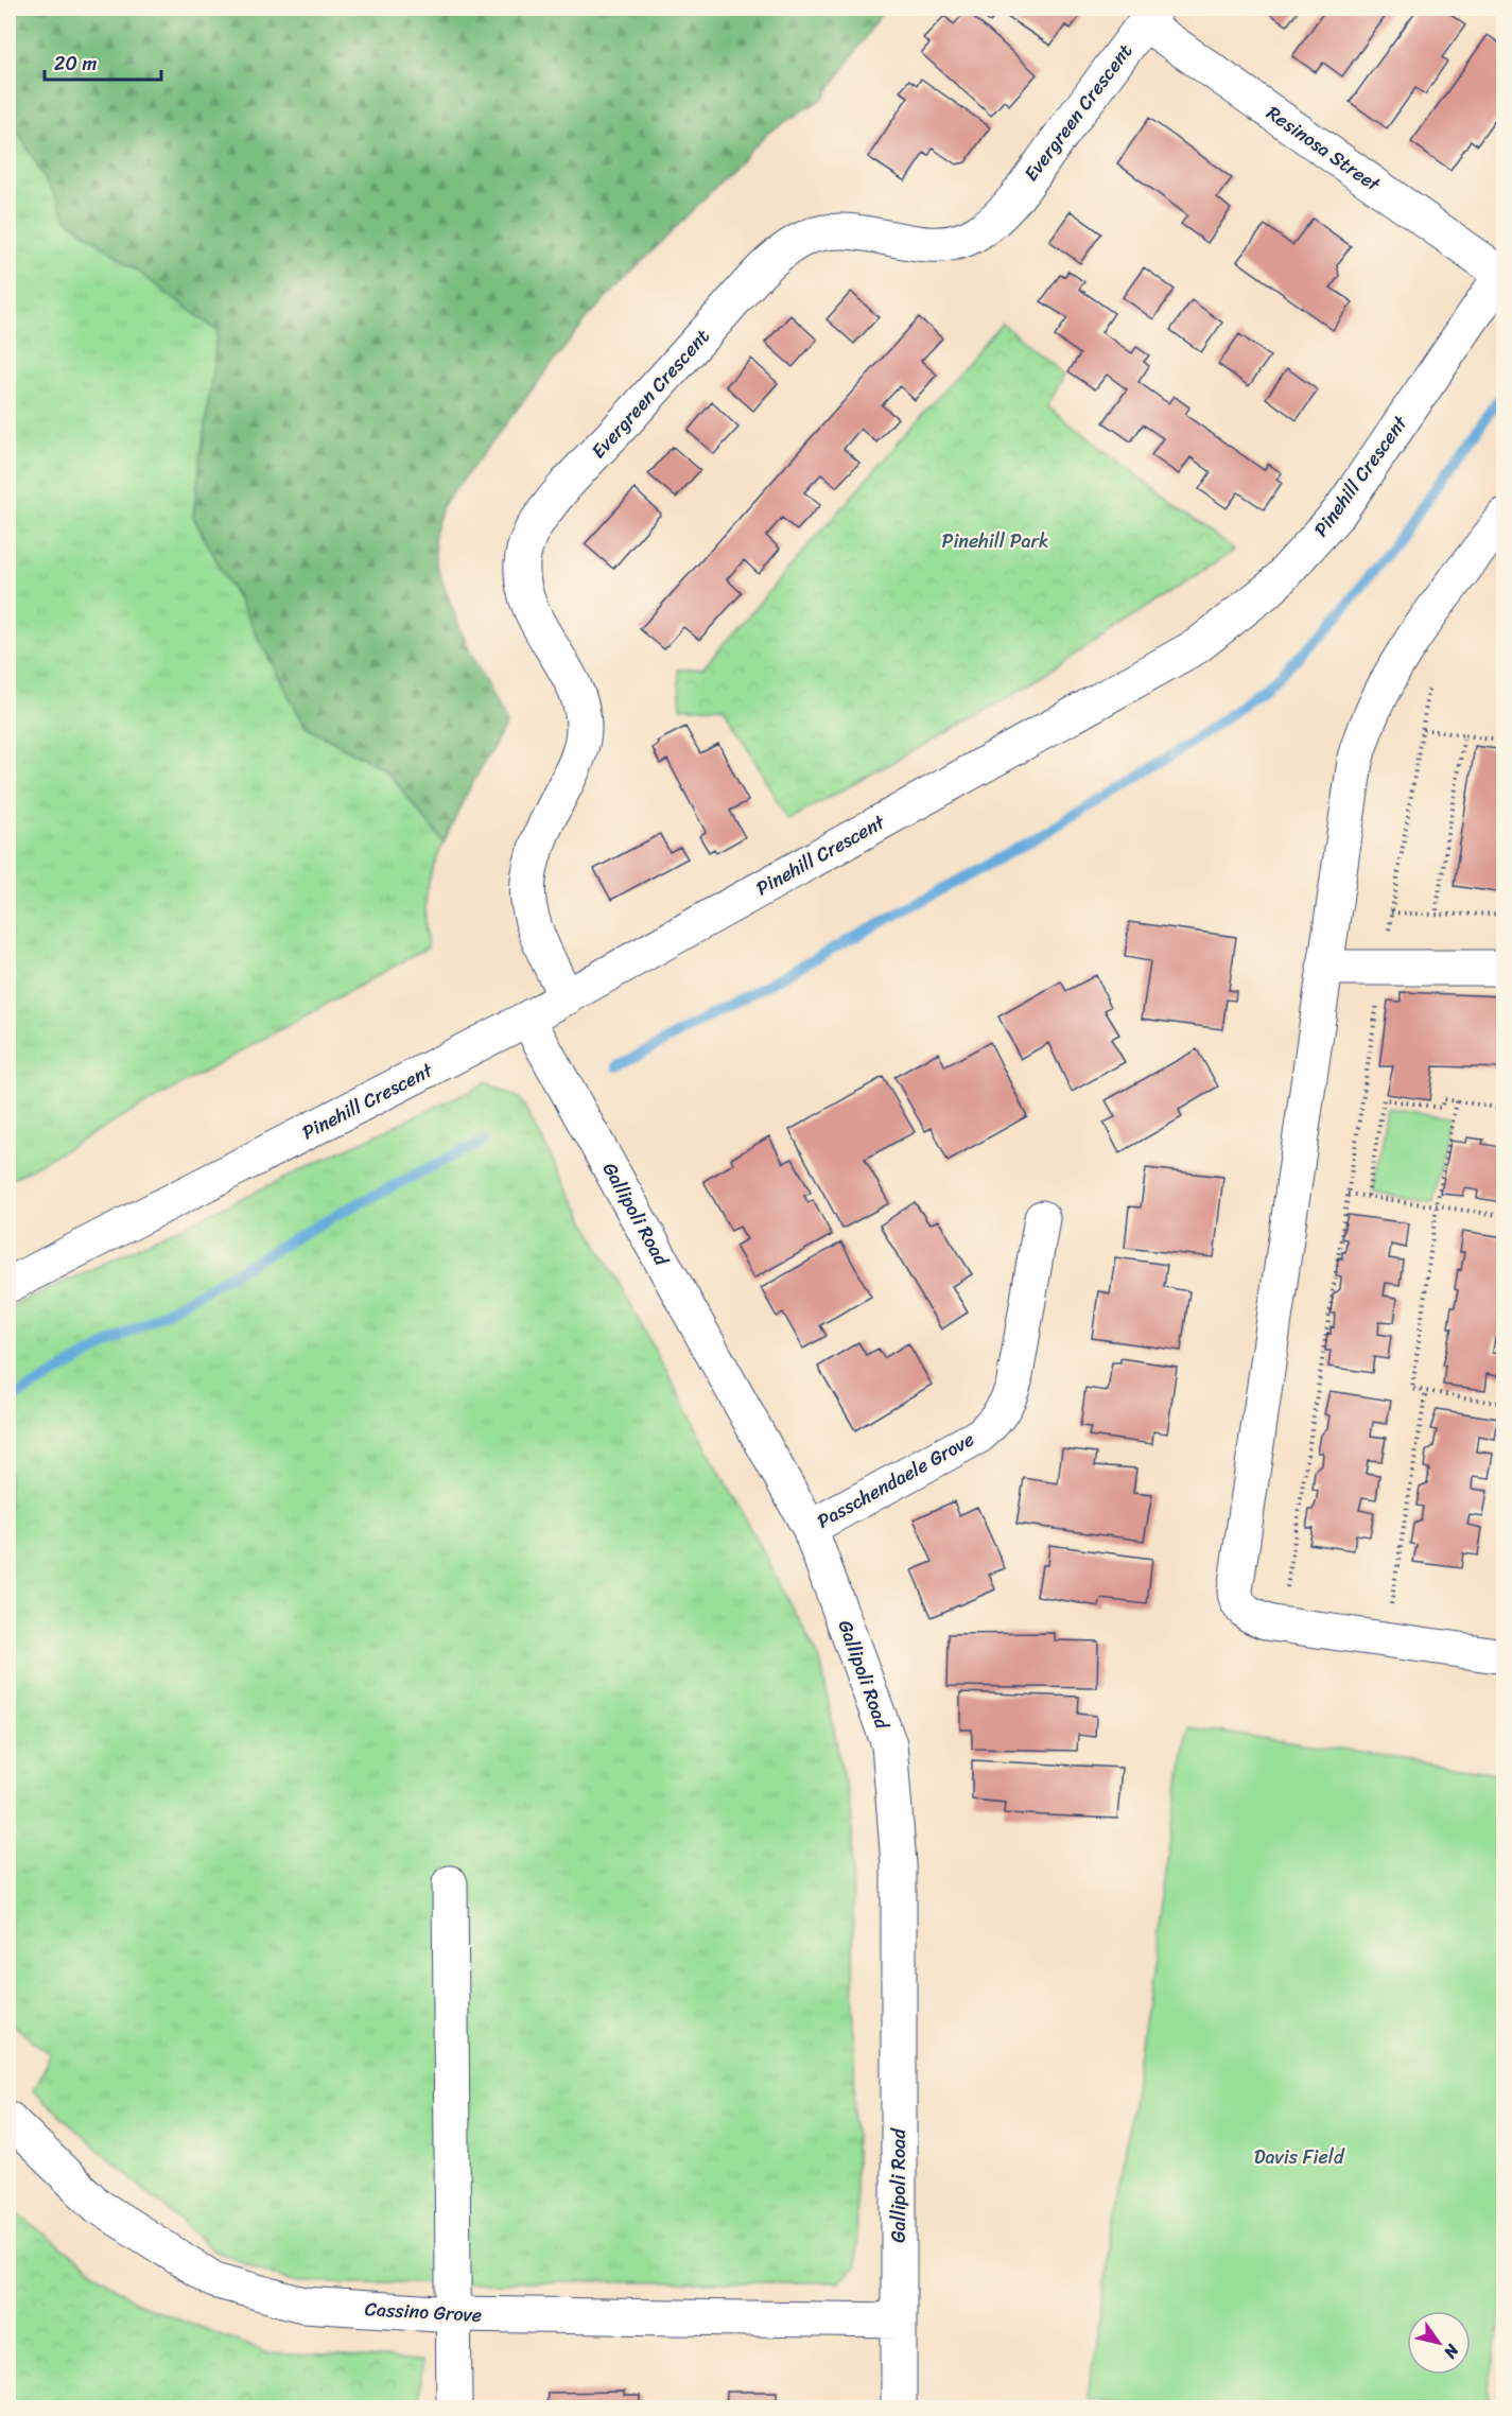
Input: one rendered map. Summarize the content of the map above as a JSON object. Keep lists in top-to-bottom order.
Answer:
{
  "streets": {
    "street": [
      "Evergreen Crescent",
      "Resinosa Street",
      "Pinehill Crescent",
      "Gallipoli Road",
      "Passchendaele Grove",
      "Cassino Grove"
    ]
  },
  "crossings": [
    ["Evergreen Crescent", "Resinosa Street"],
    ["Evergreen Crescent", "Pinehill Crescent"],
    ["Resinosa Street", "Pinehill Crescent"],
    ["Pinehill Crescent", "Gallipoli Road"],
    ["Gallipoli Road", "Passchendaele Grove"],
    ["Gallipoli Road", "Cassino Grove"]
  ],
  "parks": ["Pinehill Park", "Davis Field"],
  "scale_bar": "20 m",
  "north": "bottom right"
}
